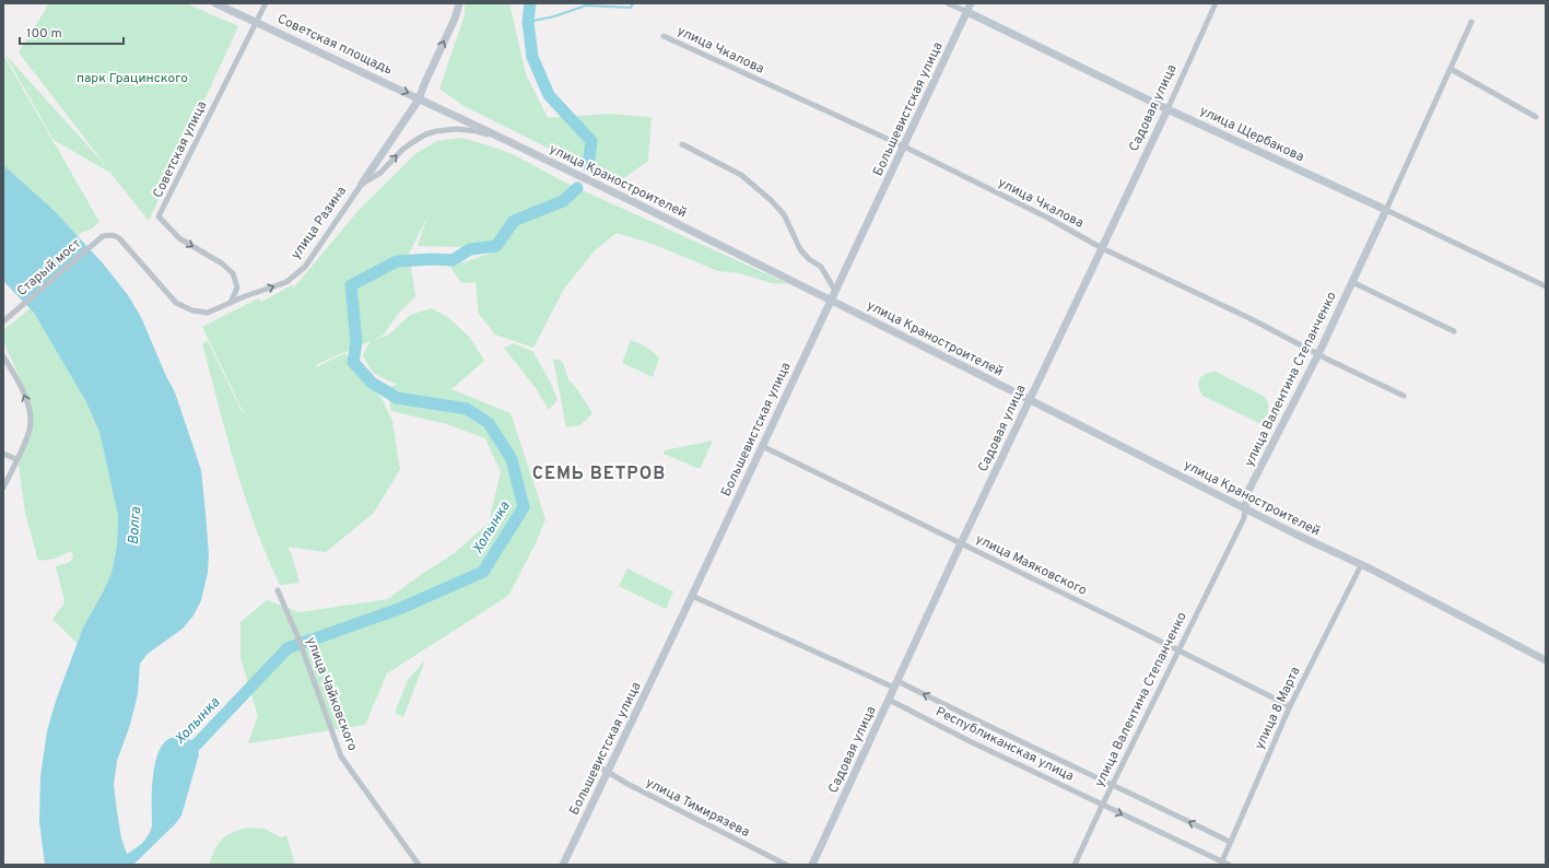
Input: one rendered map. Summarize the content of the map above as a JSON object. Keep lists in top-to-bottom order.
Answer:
{
  "streets": {
    "street": [
      "Советская площадь",
      "улица Чкалова",
      "Садовая улица",
      "Большевистская улица",
      "улица Щербакова",
      "Советская улица",
      "улица Краностроителей",
      "улица Разина",
      "Старый мост",
      "улица Валентина Степанченко",
      "улица Маяковского",
      "улица Чайковского",
      "улица 8 Марта",
      "Республиканская улица",
      "улица Тимирязева"
    ]
  },
  "crossings": [
    ["Советская площадь", "Советская улица"],
    ["Советская площадь", "улица Краностроителей"],
    ["Советская площадь", "улица Разина"],
    ["улица Чкалова", "Садовая улица"],
    ["улица Чкалова", "Большевистская улица"],
    ["улица Чкалова", "улица Валентина Степанченко"],
    ["Садовая улица", "улица Щербакова"],
    ["Садовая улица", "улица Краностроителей"],
    ["Садовая улица", "улица Маяковского"],
    ["Садовая улица", "Республиканская улица"],
    ["Большевистская улица", "улица Щербакова"],
    ["Большевистская улица", "улица Краностроителей"],
    ["Большевистская улица", "улица Маяковского"],
    ["Большевистская улица", "Республиканская улица"],
    ["Большевистская улица", "улица Тимирязева"],
    ["улица Щербакова", "улица Валентина Степанченко"],
    ["Советская улица", "улица Разина"],
    ["улица Краностроителей", "улица Разина"],
    ["улица Краностроителей", "улица Валентина Степанченко"],
    ["улица Краностроителей", "улица 8 Марта"],
    ["улица Разина", "Старый мост"],
    ["улица Валентина Степанченко", "улица Маяковского"],
    ["улица Валентина Степанченко", "Республиканская улица"],
    ["улица Маяковского", "улица 8 Марта"],
    ["улица 8 Марта", "Республиканская улица"]
  ],
  "one_way": ["Советская площадь", "Советская улица", "улица Разина"],
  "districts": ["СЕМЬ ВЕТРОВ"],
  "water": ["Волга", "Холынка"],
  "parks": ["парк Грацинского"],
  "scale_bar": "100 m"
}
